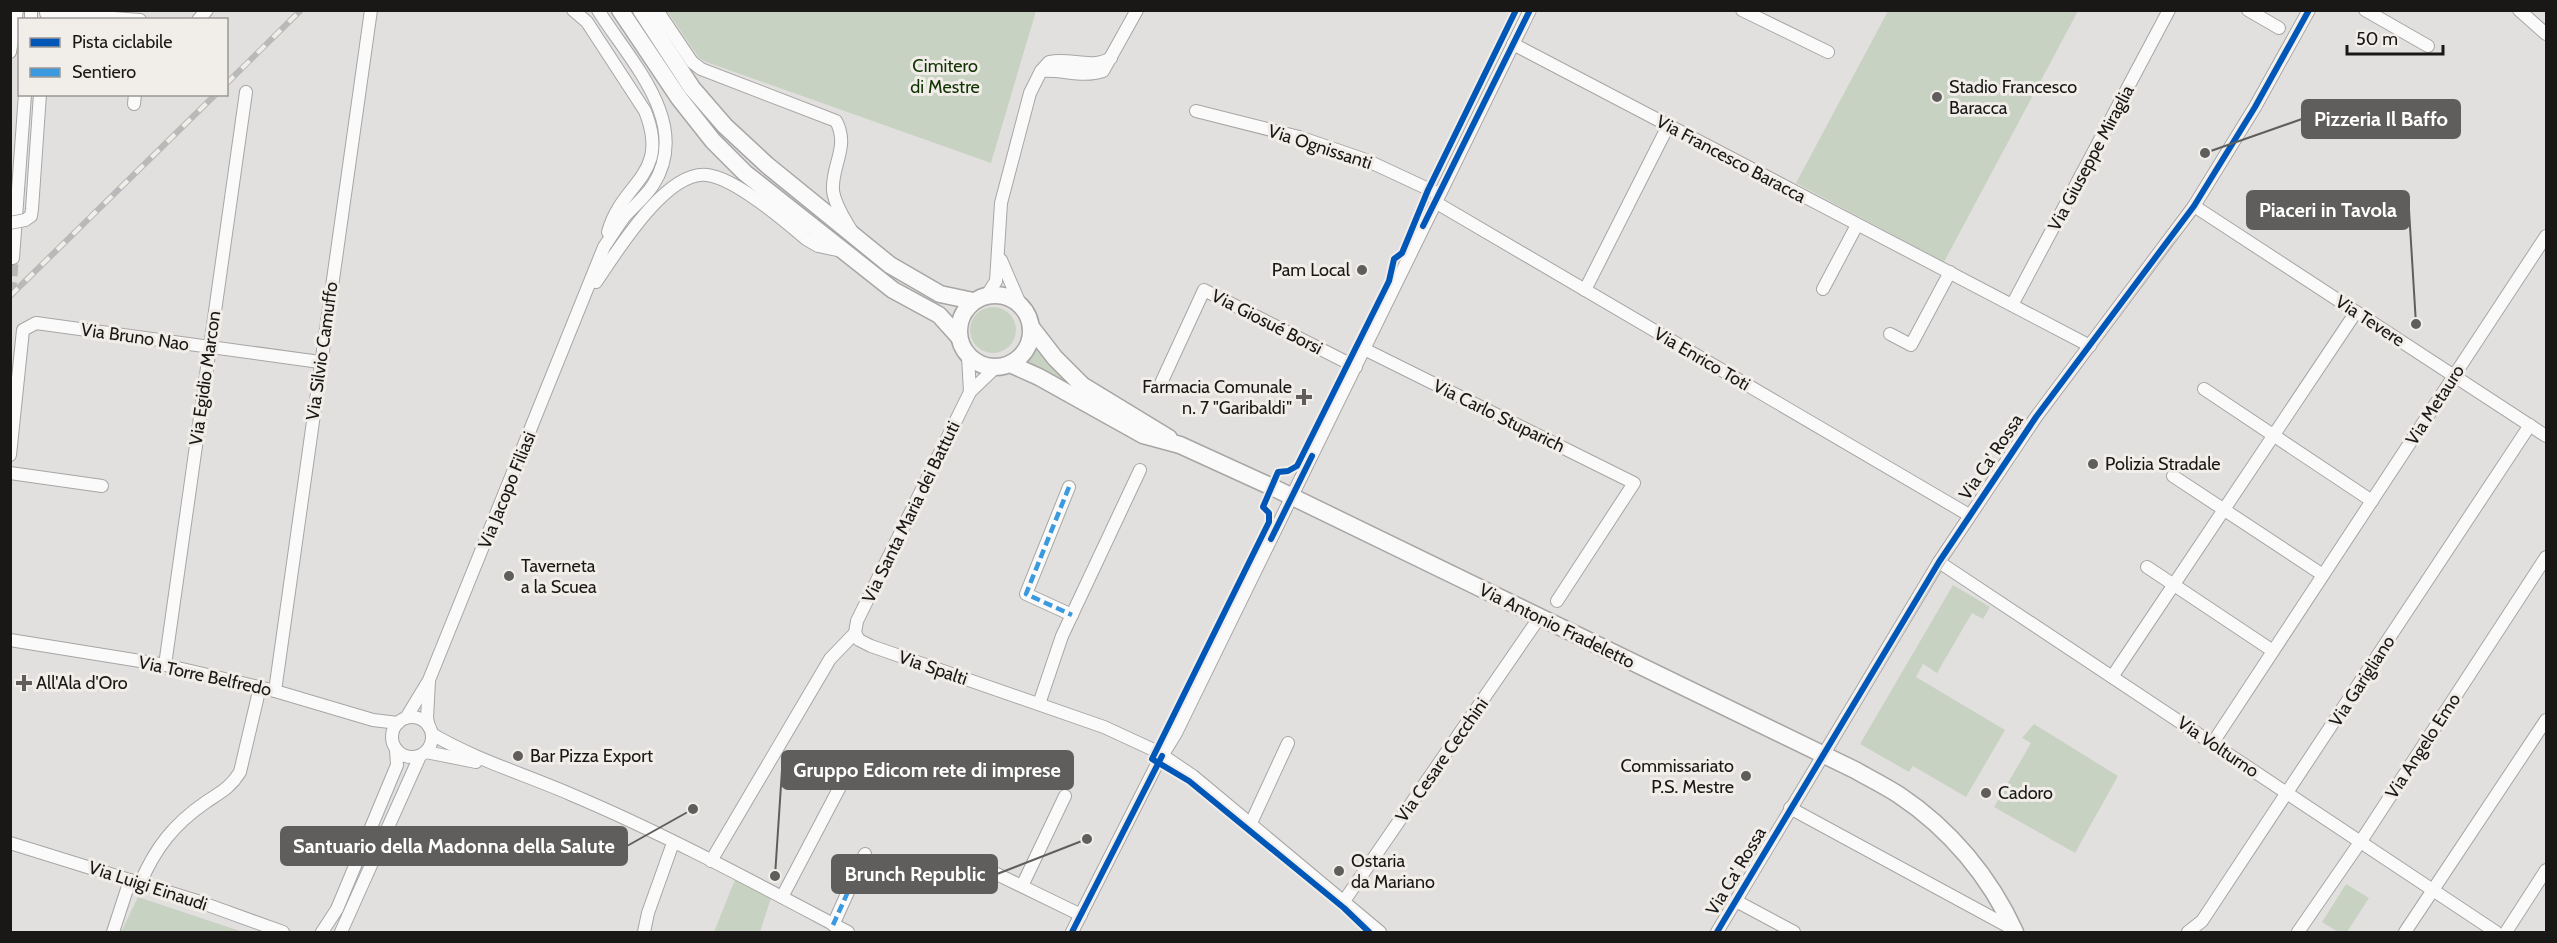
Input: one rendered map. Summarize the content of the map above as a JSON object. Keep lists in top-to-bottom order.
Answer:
{
  "streets": {
    "main road": ["Via Antonio Fradeletto"],
    "street": [
      "Via Ognissanti",
      "Via Giuseppe Miraglia",
      "Via Francesco Baracca",
      "Via Tevere",
      "Via Giosué Borsi",
      "Via Bruno Nao",
      "Via Silvio Camuffo",
      "Via Enrico Toti",
      "Via Egidio Marcon",
      "Via Metauro",
      "Via Carlo Stuparich",
      "Via Ca' Rossa",
      "Via Jacopo Filiasi",
      "Via Santa Maria dei Battuti",
      "Via Spalti",
      "Via Torre Belfredo",
      "Via Garigliano",
      "Via Angelo Emo",
      "Via Volturno",
      "Via Cesare Cecchini",
      "Via Luigi Einaudi"
    ]
  },
  "crossings": [
    ["Via Ognissanti", "Via Enrico Toti"],
    ["Via Giuseppe Miraglia", "Via Francesco Baracca"],
    ["Via Francesco Baracca", "Via Ca' Rossa"],
    ["Via Tevere", "Via Metauro"],
    ["Via Tevere", "Via Ca' Rossa"],
    ["Via Tevere", "Via Garigliano"],
    ["Via Bruno Nao", "Via Silvio Camuffo"],
    ["Via Bruno Nao", "Via Egidio Marcon"],
    ["Via Silvio Camuffo", "Via Torre Belfredo"],
    ["Via Enrico Toti", "Via Ca' Rossa"],
    ["Via Egidio Marcon", "Via Torre Belfredo"],
    ["Via Metauro", "Via Volturno"],
    ["Via Ca' Rossa", "Via Antonio Fradeletto"],
    ["Via Ca' Rossa", "Via Volturno"],
    ["Via Jacopo Filiasi", "Via Torre Belfredo"],
    ["Via Santa Maria dei Battuti", "Via Spalti"],
    ["Via Antonio Fradeletto", "Via Cesare Cecchini"],
    ["Via Spalti", "Via Cesare Cecchini"],
    ["Via Garigliano", "Via Volturno"],
    ["Via Angelo Emo", "Via Volturno"]
  ],
  "parks": ["Cimitero di Mestre"],
  "places": {
    "other": [
      "Stadio Francesco Baracca",
      "Pizzeria Il Baffo",
      "Pam Local",
      "Piaceri in Tavola",
      "Polizia Stradale",
      "Taverneta a la Scuea",
      "Bar Pizza Export",
      "Commissariato P.S. Mestre",
      "Cadoro",
      "Santuario della Madonna della Salute",
      "Brunch Republic",
      "Ostaria da Mariano",
      "Gruppo Edicom rete di imprese"
    ],
    "health": ["Farmacia Comunale n. 7 \"Garibaldi\"", "All'Ala d'Oro"]
  },
  "legend": ["Pista ciclabile", "Sentiero"],
  "scale_bar": "50 m"
}
